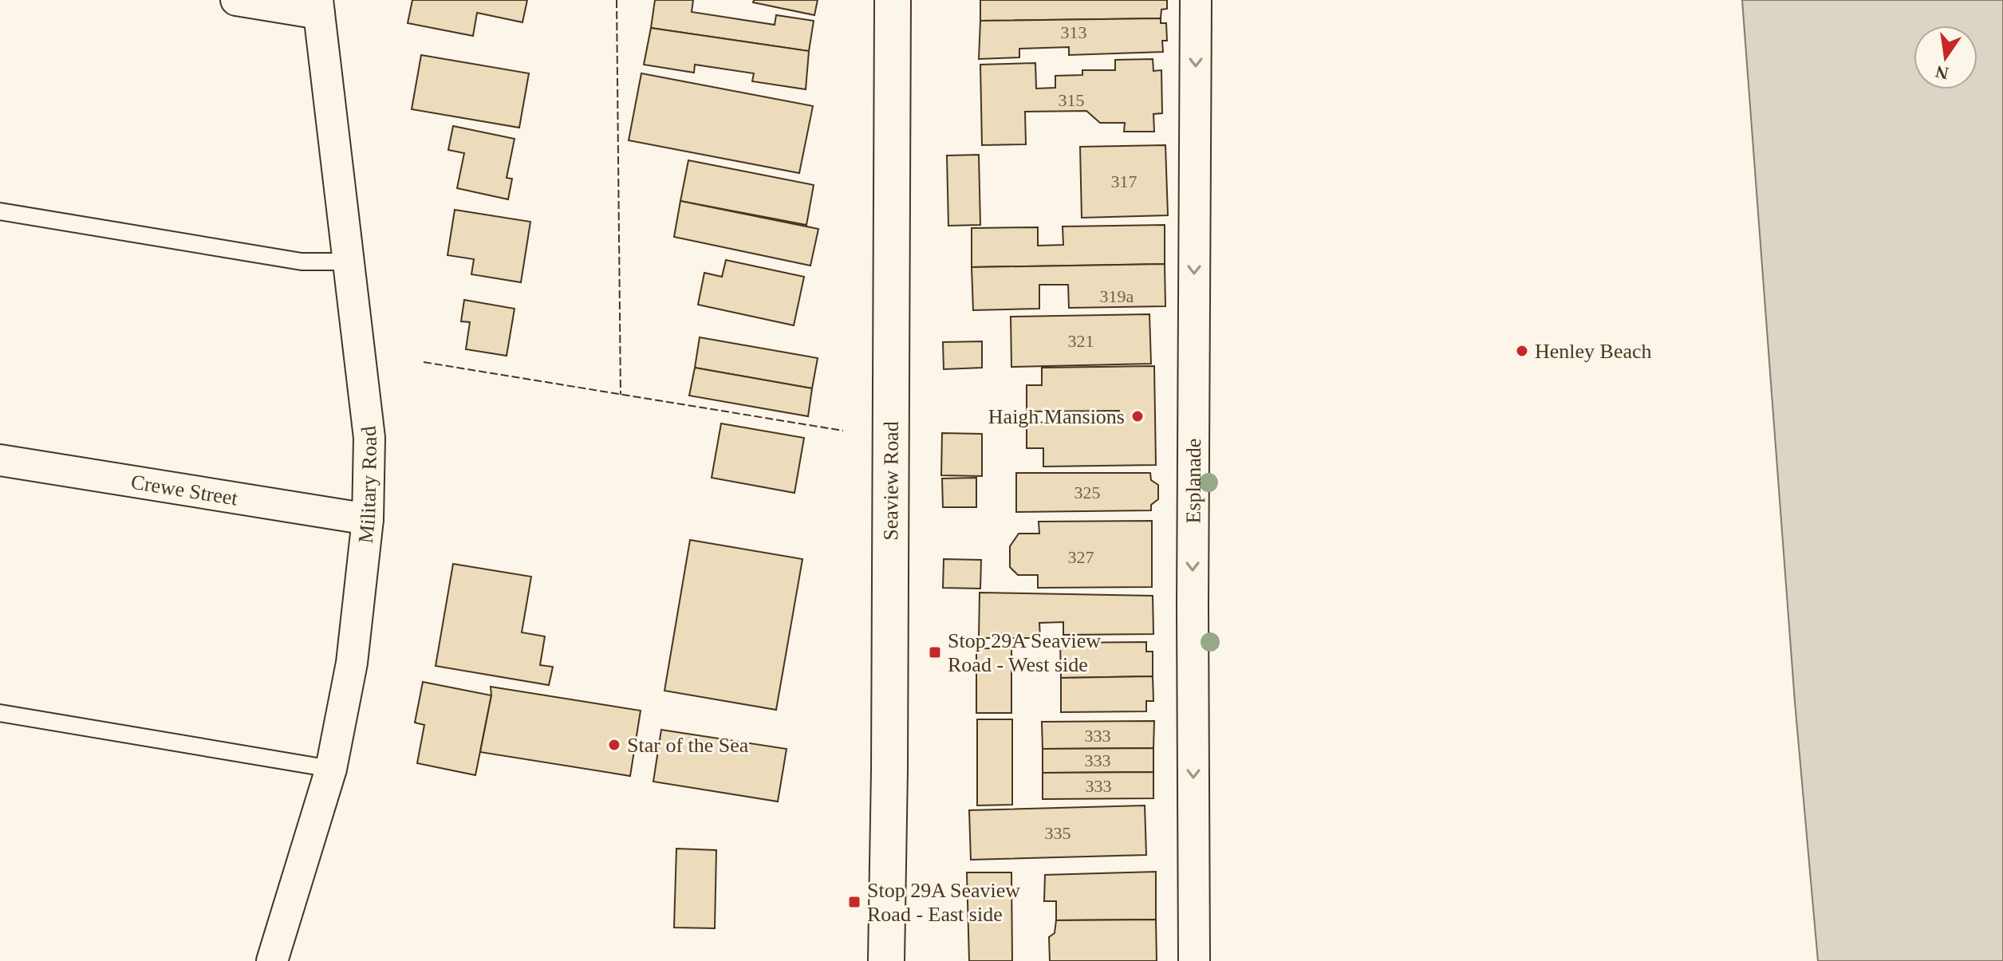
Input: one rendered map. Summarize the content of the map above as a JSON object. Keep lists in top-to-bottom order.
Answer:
{
  "streets": {
    "main road": ["Seaview Road"],
    "street": ["Esplanade", "Military Road", "Crewe Street"]
  },
  "crossings": [
    ["Military Road", "Crewe Street"]
  ],
  "one_way": ["Esplanade"],
  "places": {
    "other": ["Henley Beach", "Haigh Mansions", "Star of the Sea"],
    "transit": ["Stop 29A Seaview Road - West side", "Stop 29A Seaview Road - East side"]
  },
  "house_numbers": [
    "313",
    "315",
    "317",
    "319a",
    "321",
    "325",
    "327",
    "333",
    "333",
    "333",
    "335"
  ],
  "north": "bottom"
}
